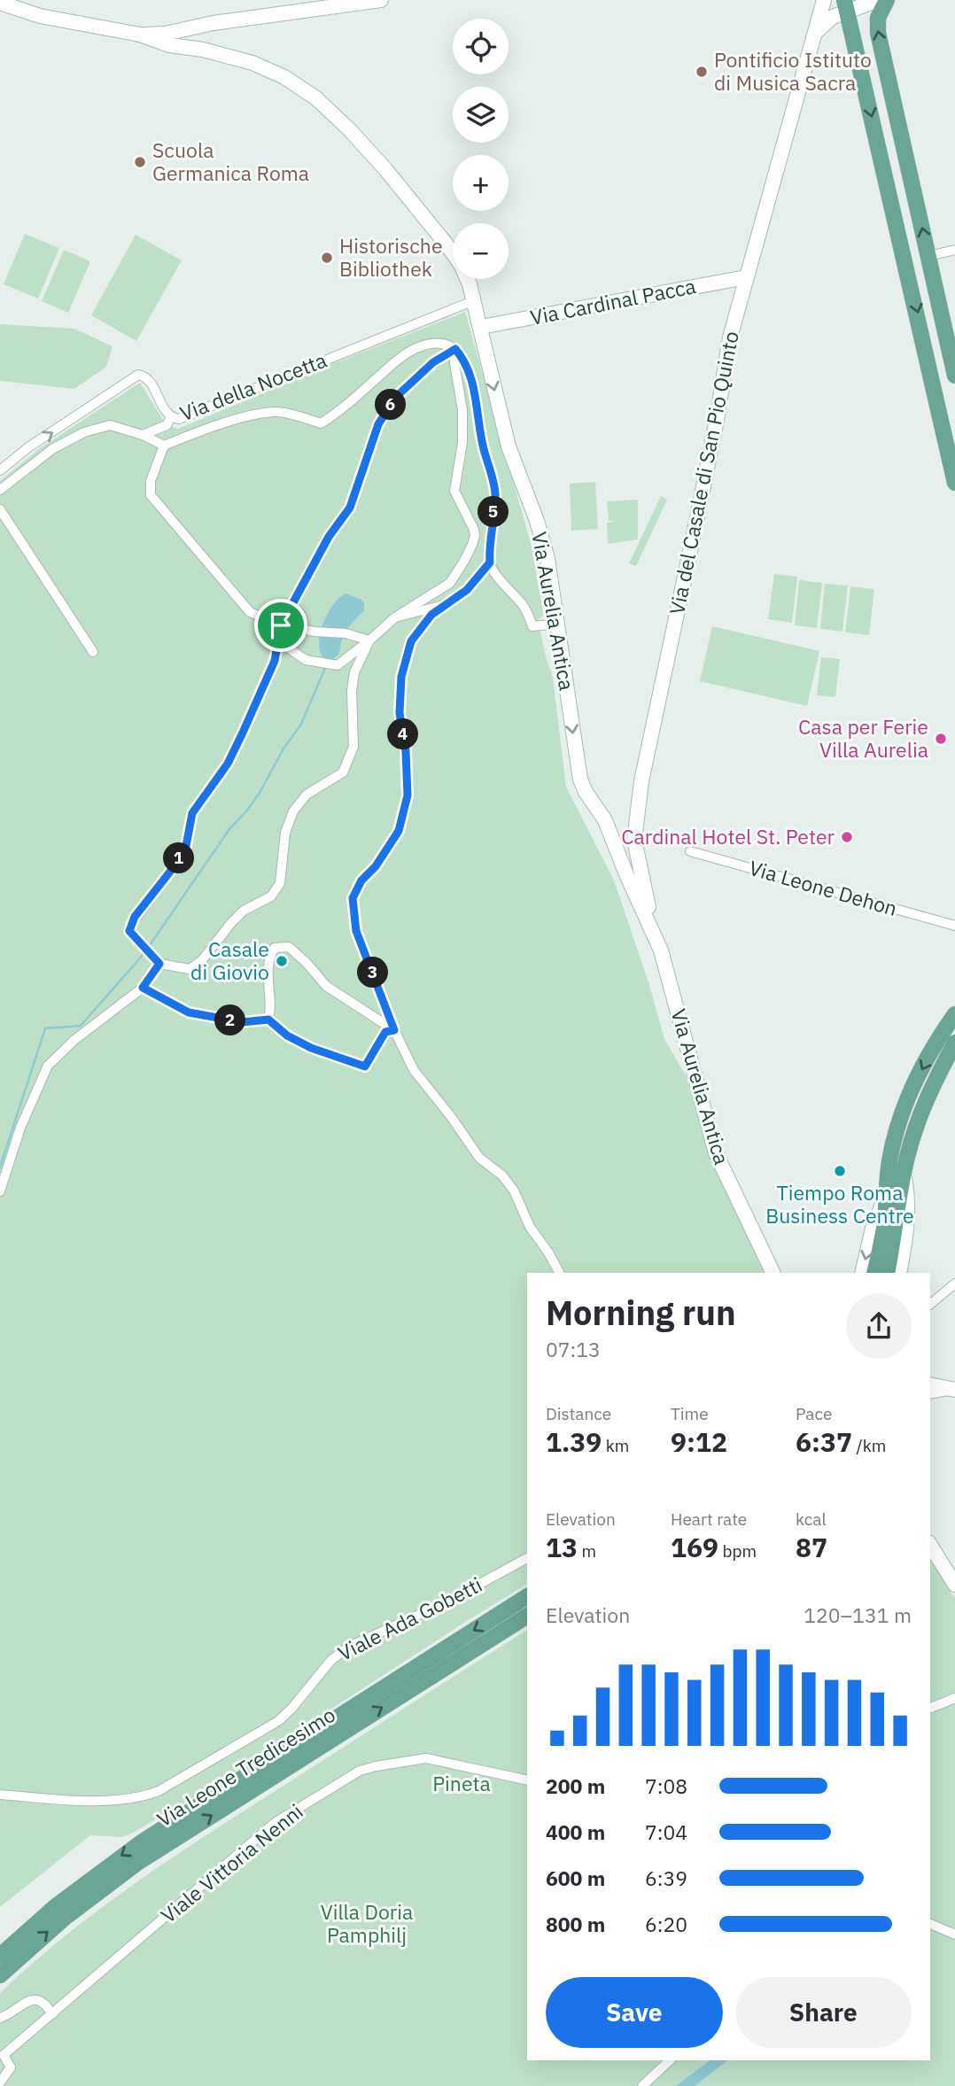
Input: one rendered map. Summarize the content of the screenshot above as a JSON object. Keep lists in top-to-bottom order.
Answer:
{
  "streets": {
    "main road": [
      "Via Cardinal Pacca",
      "Via del Casale di San Pio Quinto",
      "Via Aurelia Antica",
      "Via Leone Tredicesimo"
    ],
    "street": [
      "Via della Nocetta",
      "Via Leone Dehon",
      "Viale Ada Gobetti",
      "Viale Vittoria Nenni"
    ]
  },
  "crossings": [
    ["Via Cardinal Pacca", "Via del Casale di San Pio Quinto"],
    ["Via Cardinal Pacca", "Via Aurelia Antica"],
    ["Via della Nocetta", "Via Aurelia Antica"],
    ["Via del Casale di San Pio Quinto", "Via Aurelia Antica"]
  ],
  "parks": ["Pineta", "Villa Doria Pamphilj"],
  "places": [
    "Pontificio Istituto di Musica Sacra",
    "Scuola Germanica Roma",
    "Historische Bibliothek",
    "Casa per Ferie Villa Aurelia",
    "Cardinal Hotel St. Peter",
    "Casale di Giovio",
    "Tiempo Roma Business Centre"
  ],
  "page": {
    "map_buttons": ["+", "−"],
    "pins": [
      "6",
      "5",
      "4",
      "1",
      "3",
      "2"
    ],
    "heading": ["Morning run", "07:13"],
    "stats": [
      ["Distance", "1.39 km"],
      ["Time", "9:12"],
      ["Pace", "6:37 /km"],
      ["Elevation", "13 m"],
      ["Heart rate", "169 bpm"],
      ["kcal", "87"]
    ],
    "chart": ["Elevation", "120–131 m"],
    "list": [
      {
        "name": "200 m",
        "note": "7:08"
      },
      {
        "name": "400 m",
        "note": "7:04"
      },
      {
        "name": "600 m",
        "note": "6:39"
      },
      {
        "name": "800 m",
        "note": "6:20"
      }
    ],
    "buttons": ["Save", "Share"]
  }
}
